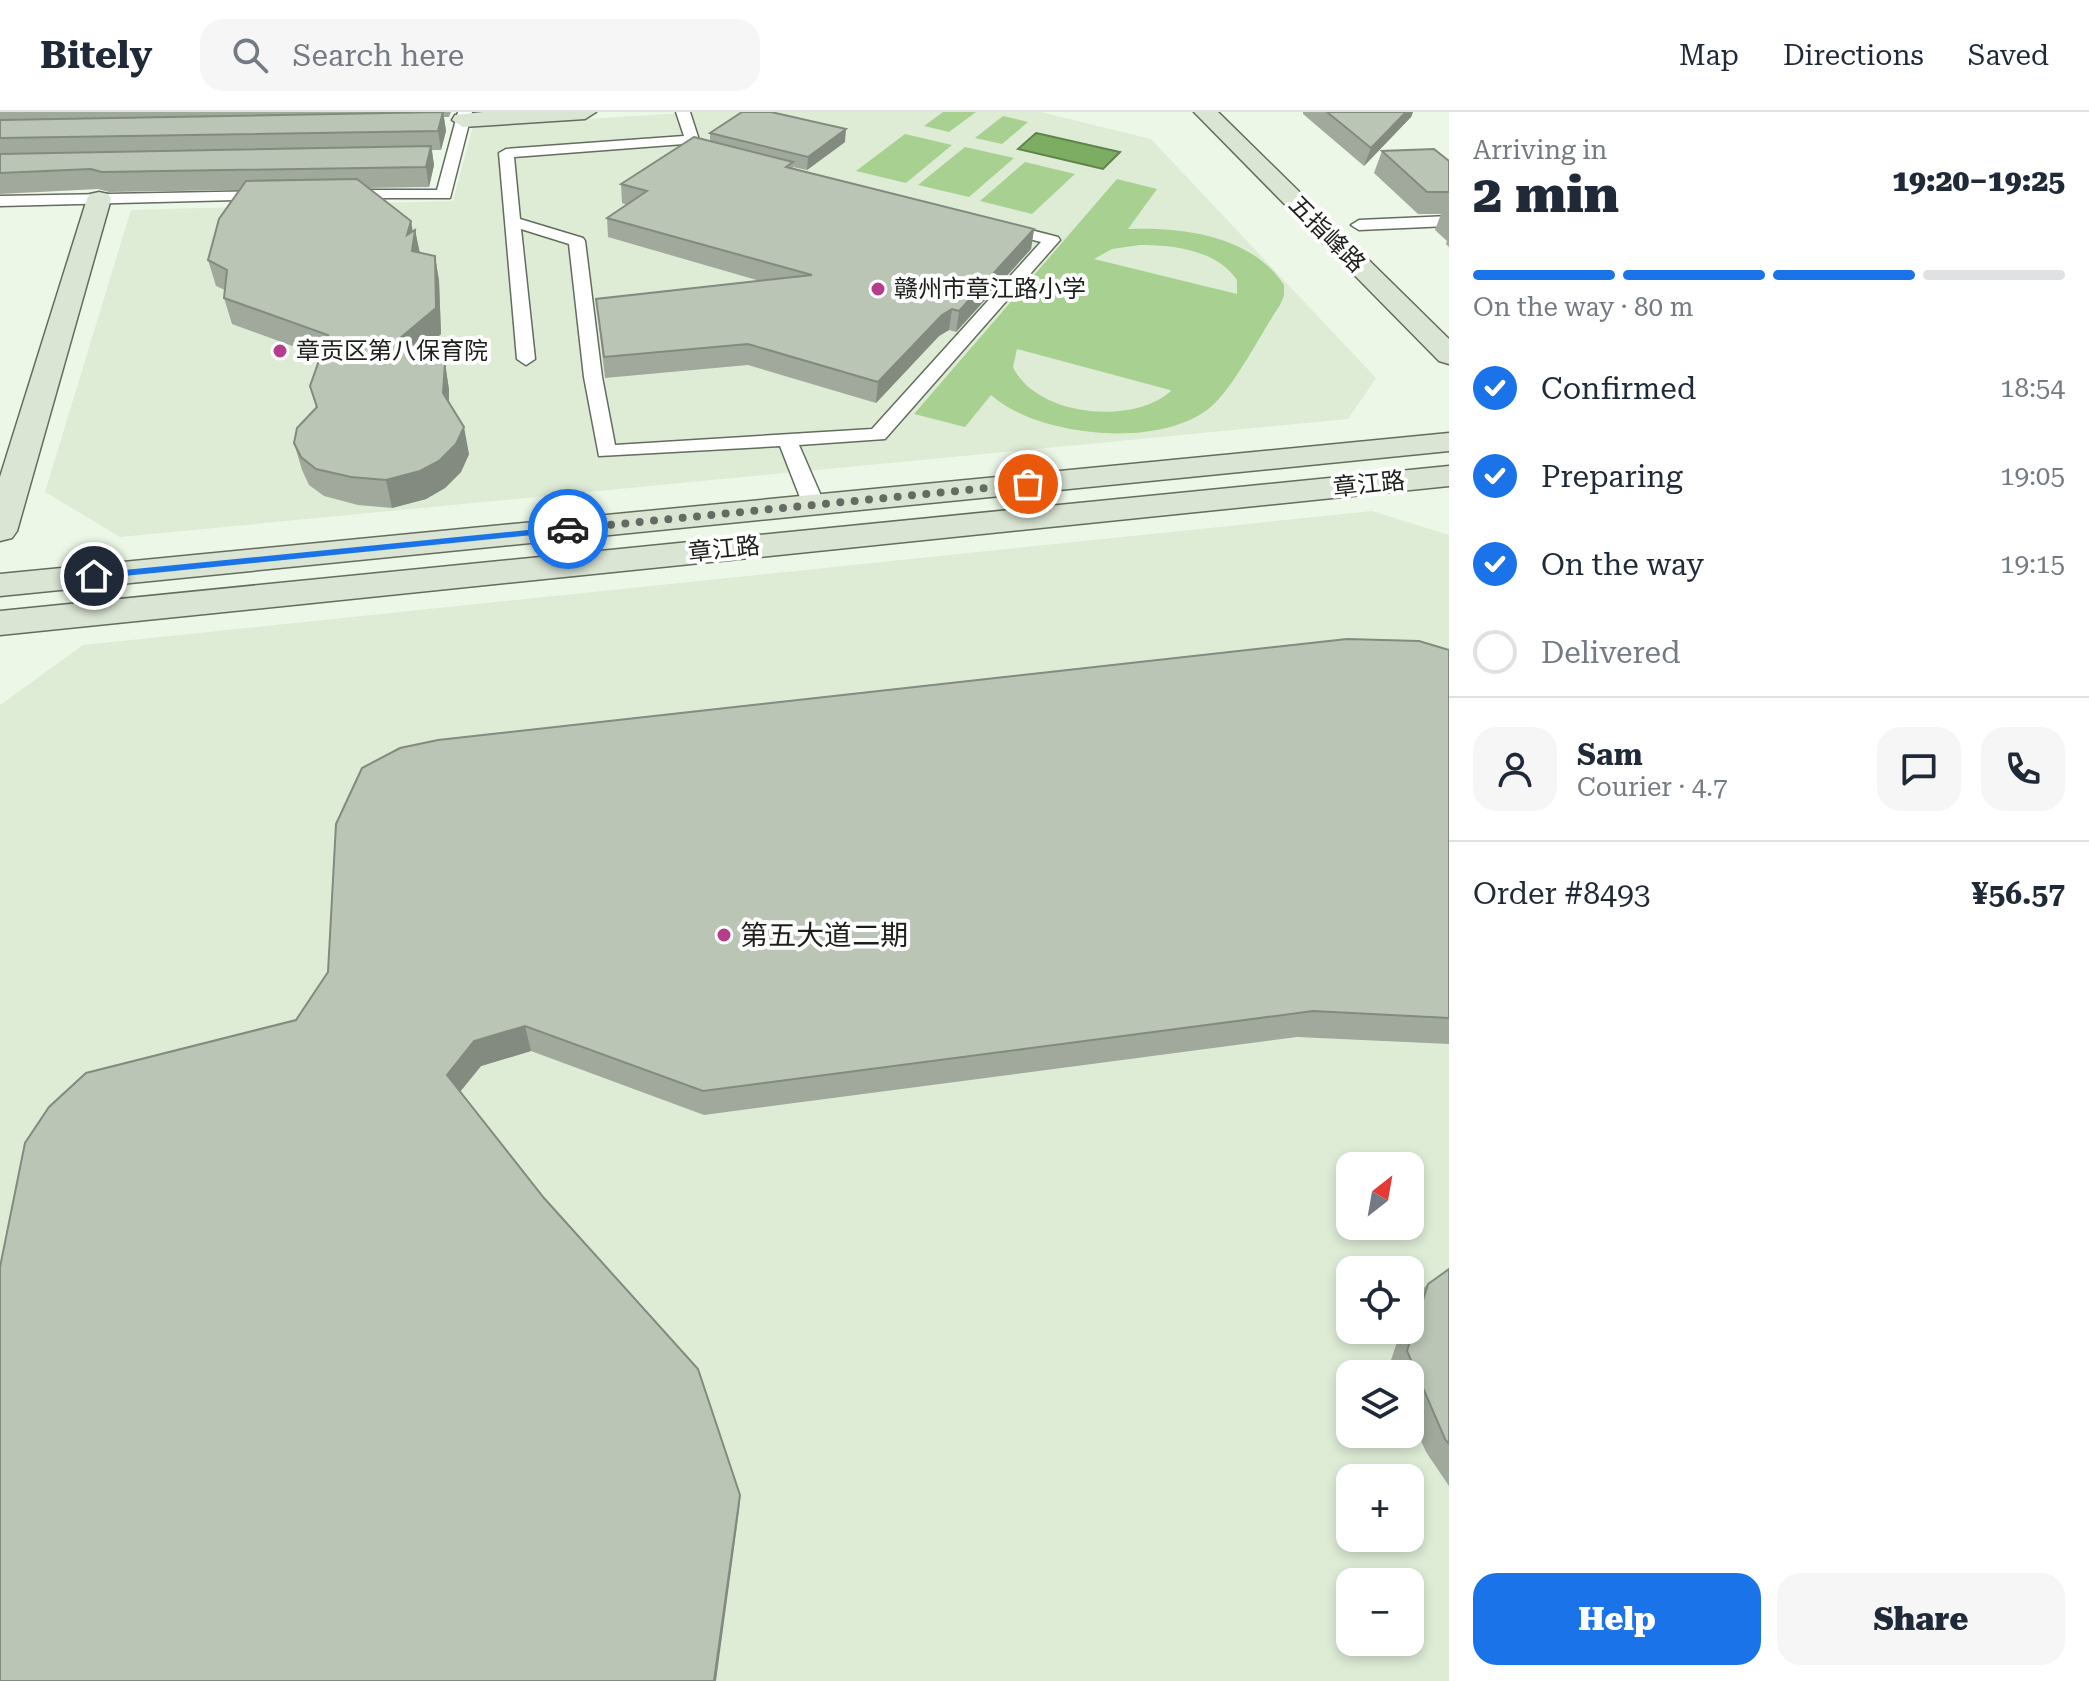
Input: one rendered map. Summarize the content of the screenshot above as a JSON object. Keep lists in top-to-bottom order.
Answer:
{
  "streets": {
    "main road": ["五指峰路", "章江路"]
  },
  "places": ["赣州市章江路小学", "章贡区第八保育院", "第五大道二期"],
  "north": "top right",
  "page": {
    "header": "Bitely",
    "search": "Search here",
    "nav": ["Map", "Directions", "Saved"],
    "heading": ["2 min", "Arriving in", "19:20–19:25"],
    "panel": [
      "Sam",
      "Courier · 4.7",
      "Order #8493",
      "¥56.57"
    ],
    "bar": "On the way · 80 m",
    "list": [
      ["Confirmed", "18:54"],
      ["Preparing", "19:05"],
      ["On the way", "19:15"],
      "Delivered"
    ],
    "map_buttons": ["+", "−"],
    "buttons": ["Help", "Share"]
  }
}
